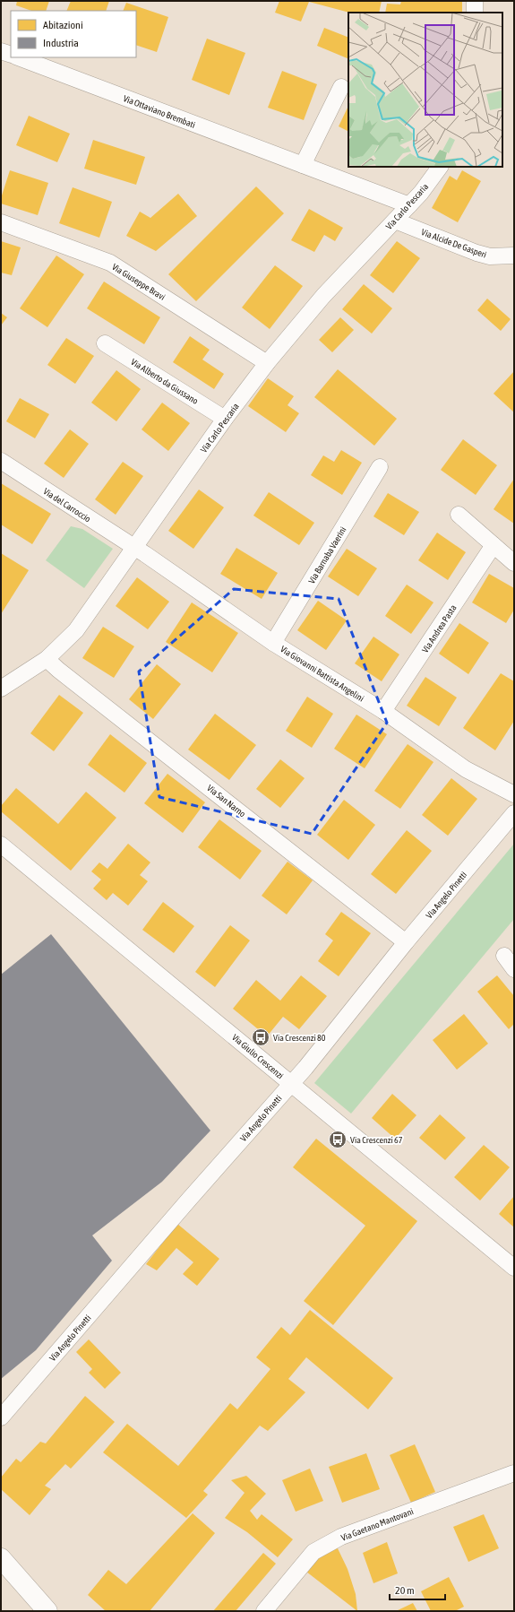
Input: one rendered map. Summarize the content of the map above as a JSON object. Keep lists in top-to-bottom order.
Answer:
{
  "streets": {
    "street": [
      "Via Ottaviano Brembati",
      "Via Carlo Pescaria",
      "Via Alcide De Gasperi",
      "Via Giuseppe Bravi",
      "Via Alberto da Giussano",
      "Via del Carroccio",
      "Via Barnaba Vaerini",
      "Via Andrea Pasta",
      "Via Giovanni Battista Angelini",
      "Via San Narno",
      "Via Angelo Pinetti",
      "Via Giulio Crescenzi",
      "Via Gaetano Mantovani"
    ]
  },
  "crossings": [
    ["Via Ottaviano Brembati", "Via Carlo Pescaria"],
    ["Via Carlo Pescaria", "Via Alcide De Gasperi"],
    ["Via Carlo Pescaria", "Via Giuseppe Bravi"],
    ["Via Carlo Pescaria", "Via Alberto da Giussano"],
    ["Via Carlo Pescaria", "Via del Carroccio"],
    ["Via Carlo Pescaria", "Via Giovanni Battista Angelini"],
    ["Via Carlo Pescaria", "Via San Narno"],
    ["Via del Carroccio", "Via Giovanni Battista Angelini"],
    ["Via Barnaba Vaerini", "Via Giovanni Battista Angelini"],
    ["Via Andrea Pasta", "Via Giovanni Battista Angelini"],
    ["Via San Narno", "Via Angelo Pinetti"],
    ["Via Angelo Pinetti", "Via Giulio Crescenzi"]
  ],
  "places": {
    "bus stop": ["Via Crescenzi 80", "Via Crescenzi 67"]
  },
  "legend": ["Abitazioni", "Industria"],
  "scale_bar": "20 m"
}
